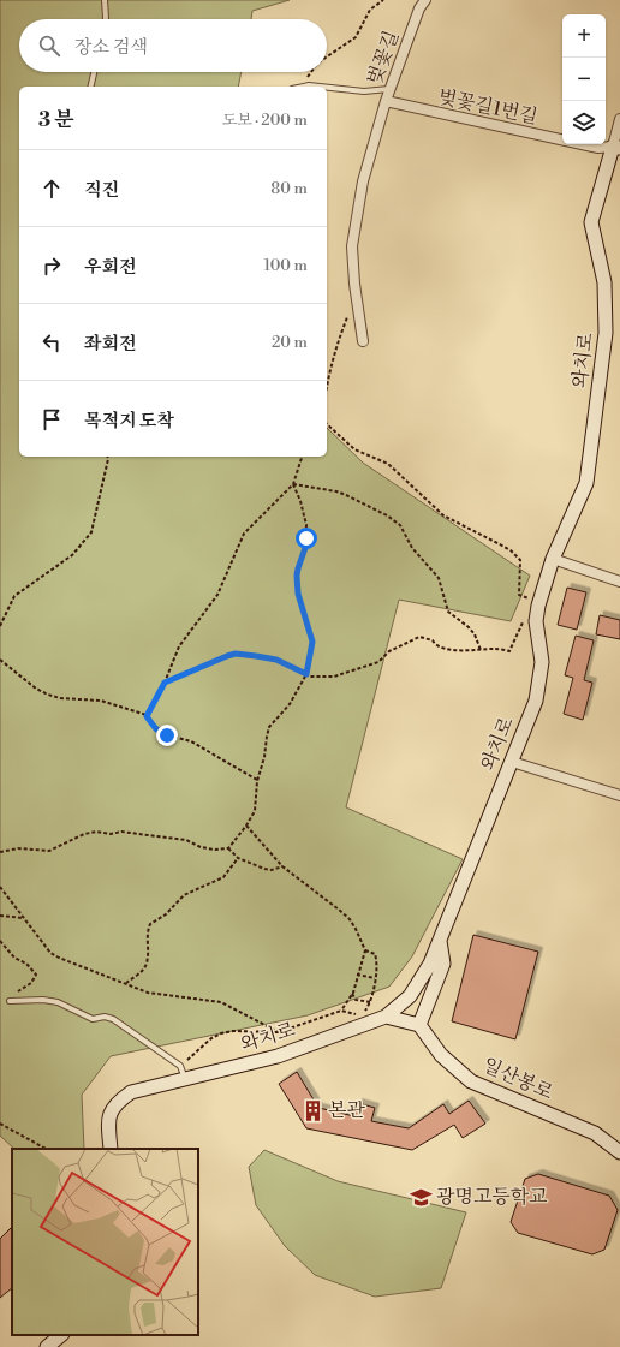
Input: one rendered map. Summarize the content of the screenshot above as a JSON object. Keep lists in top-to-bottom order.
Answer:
{
  "streets": {
    "main road": ["와치로", "일산봉로"],
    "street": ["벚꽃길", "벚꽃길1번길"]
  },
  "crossings": [
    ["벚꽃길", "벚꽃길1번길"],
    ["벚꽃길1번길", "와치로"]
  ],
  "places": {
    "building": ["본관"],
    "school or university": ["광명고등학교"]
  },
  "page": {
    "map_buttons": ["+", "−"],
    "search": "장소 검색",
    "heading": ["3 분", "도보 · 200 m"],
    "list": [
      ["직진", "80 m"],
      ["우회전", "100 m"],
      ["좌회전", "20 m"],
      "목적지 도착"
    ]
  }
}
